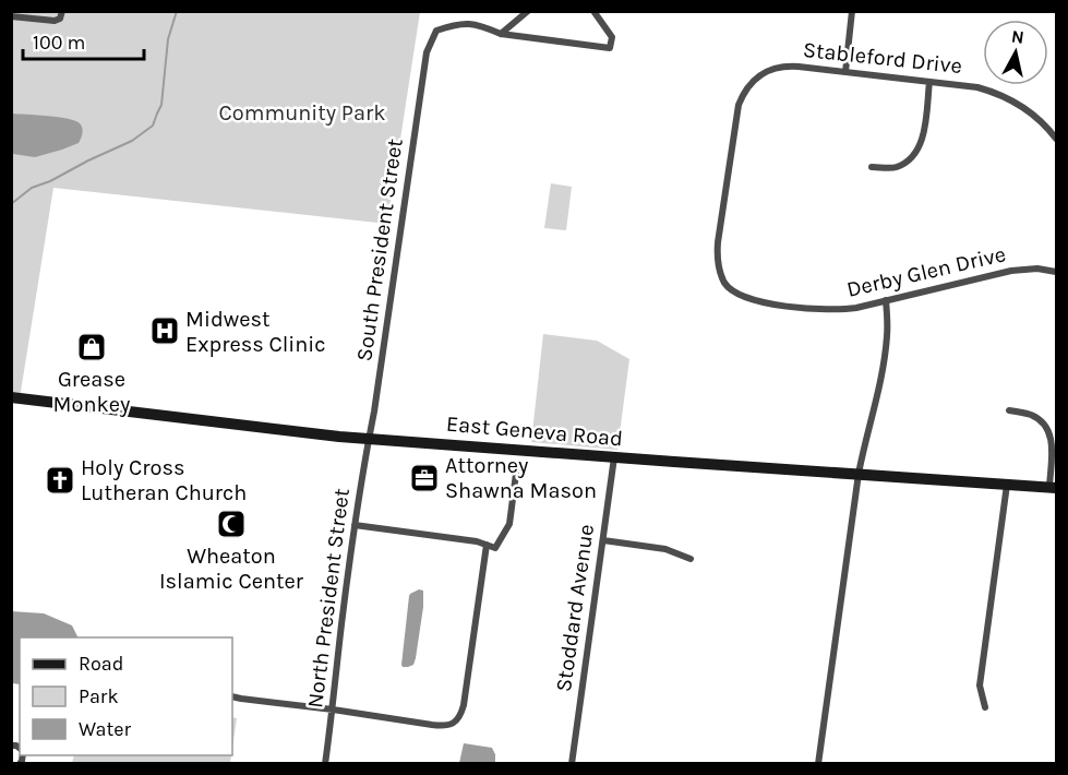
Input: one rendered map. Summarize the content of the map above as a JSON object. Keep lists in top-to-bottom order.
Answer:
{
  "streets": {
    "main road": ["East Geneva Road"],
    "street": [
      "Stableford Drive",
      "South President Street",
      "Derby Glen Drive",
      "North President Street",
      "Stoddard Avenue"
    ]
  },
  "crossings": [
    ["Stableford Drive", "Derby Glen Drive"],
    ["South President Street", "East Geneva Road"],
    ["South President Street", "North President Street"],
    ["East Geneva Road", "North President Street"],
    ["East Geneva Road", "Stoddard Avenue"]
  ],
  "parks": ["Community Park"],
  "places": {
    "hospital": ["Midwest Express Clinic"],
    "shop": ["Grease Monkey"],
    "office": ["Attorney Shawna Mason"],
    "church": ["Holy Cross Lutheran Church"],
    "mosque": ["Wheaton Islamic Center"]
  },
  "legend": ["Road", "Park", "Water"],
  "scale_bar": "100 m",
  "north": "top"
}
